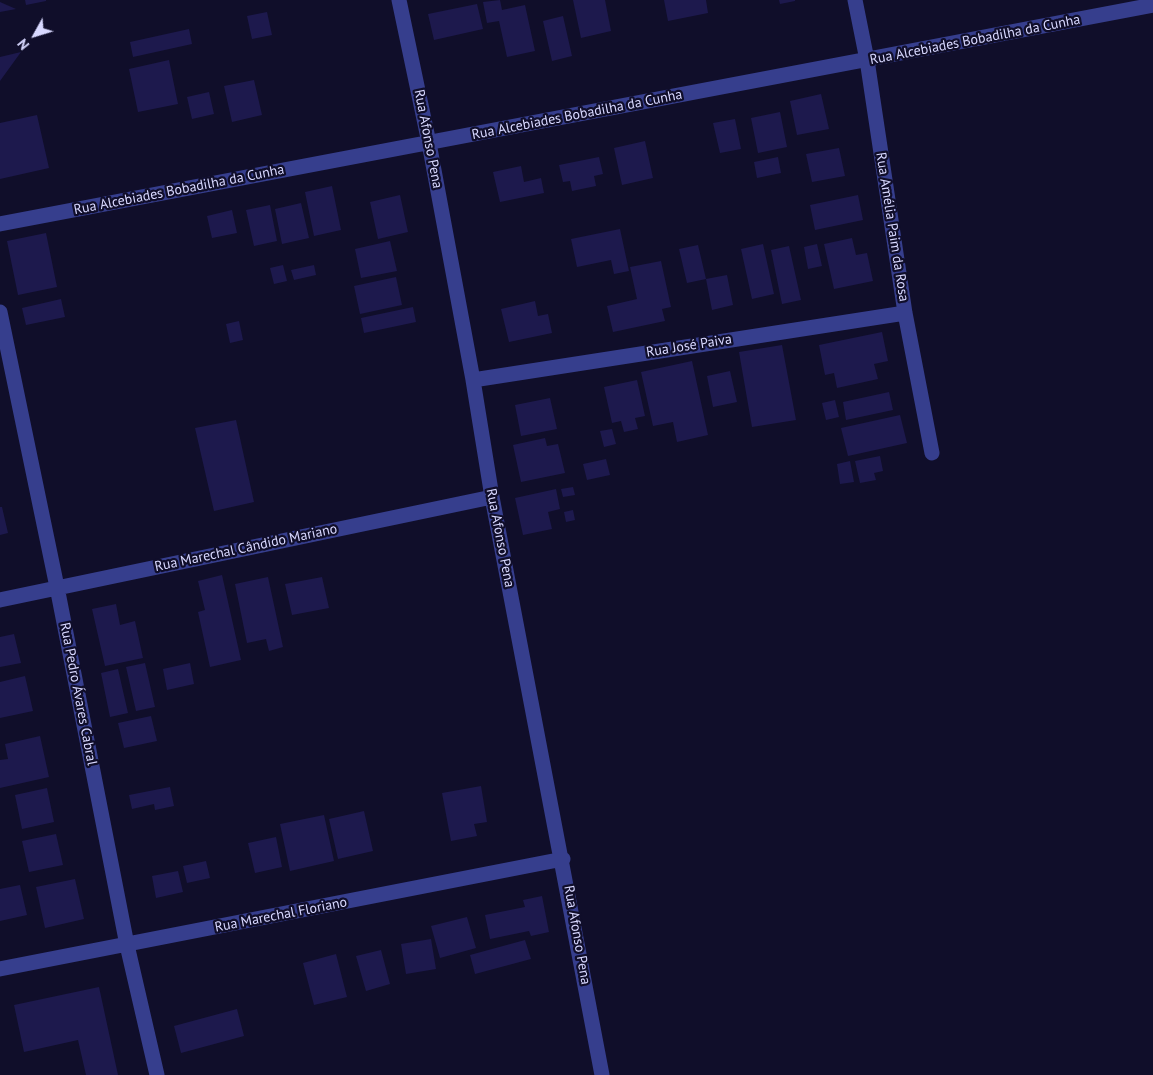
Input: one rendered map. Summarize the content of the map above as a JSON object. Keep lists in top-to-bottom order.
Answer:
{
  "streets": {
    "street": [
      "Rua Alcebiades Bobadilha da Cunha",
      "Rua Afonso Pena",
      "Rua Amélia Paim da Rosa",
      "Rua José Paiva",
      "Rua Marechal Cândido Mariano",
      "Rua Pedro Ávares Cabral",
      "Rua Marechal Floriano"
    ]
  },
  "crossings": [
    ["Rua Alcebiades Bobadilha da Cunha", "Rua Afonso Pena"],
    ["Rua Alcebiades Bobadilha da Cunha", "Rua Amélia Paim da Rosa"],
    ["Rua Afonso Pena", "Rua José Paiva"],
    ["Rua Afonso Pena", "Rua Marechal Cândido Mariano"],
    ["Rua Afonso Pena", "Rua Marechal Floriano"],
    ["Rua Amélia Paim da Rosa", "Rua José Paiva"],
    ["Rua Marechal Cândido Mariano", "Rua Pedro Ávares Cabral"],
    ["Rua Pedro Ávares Cabral", "Rua Marechal Floriano"]
  ],
  "north": "bottom left"
}
